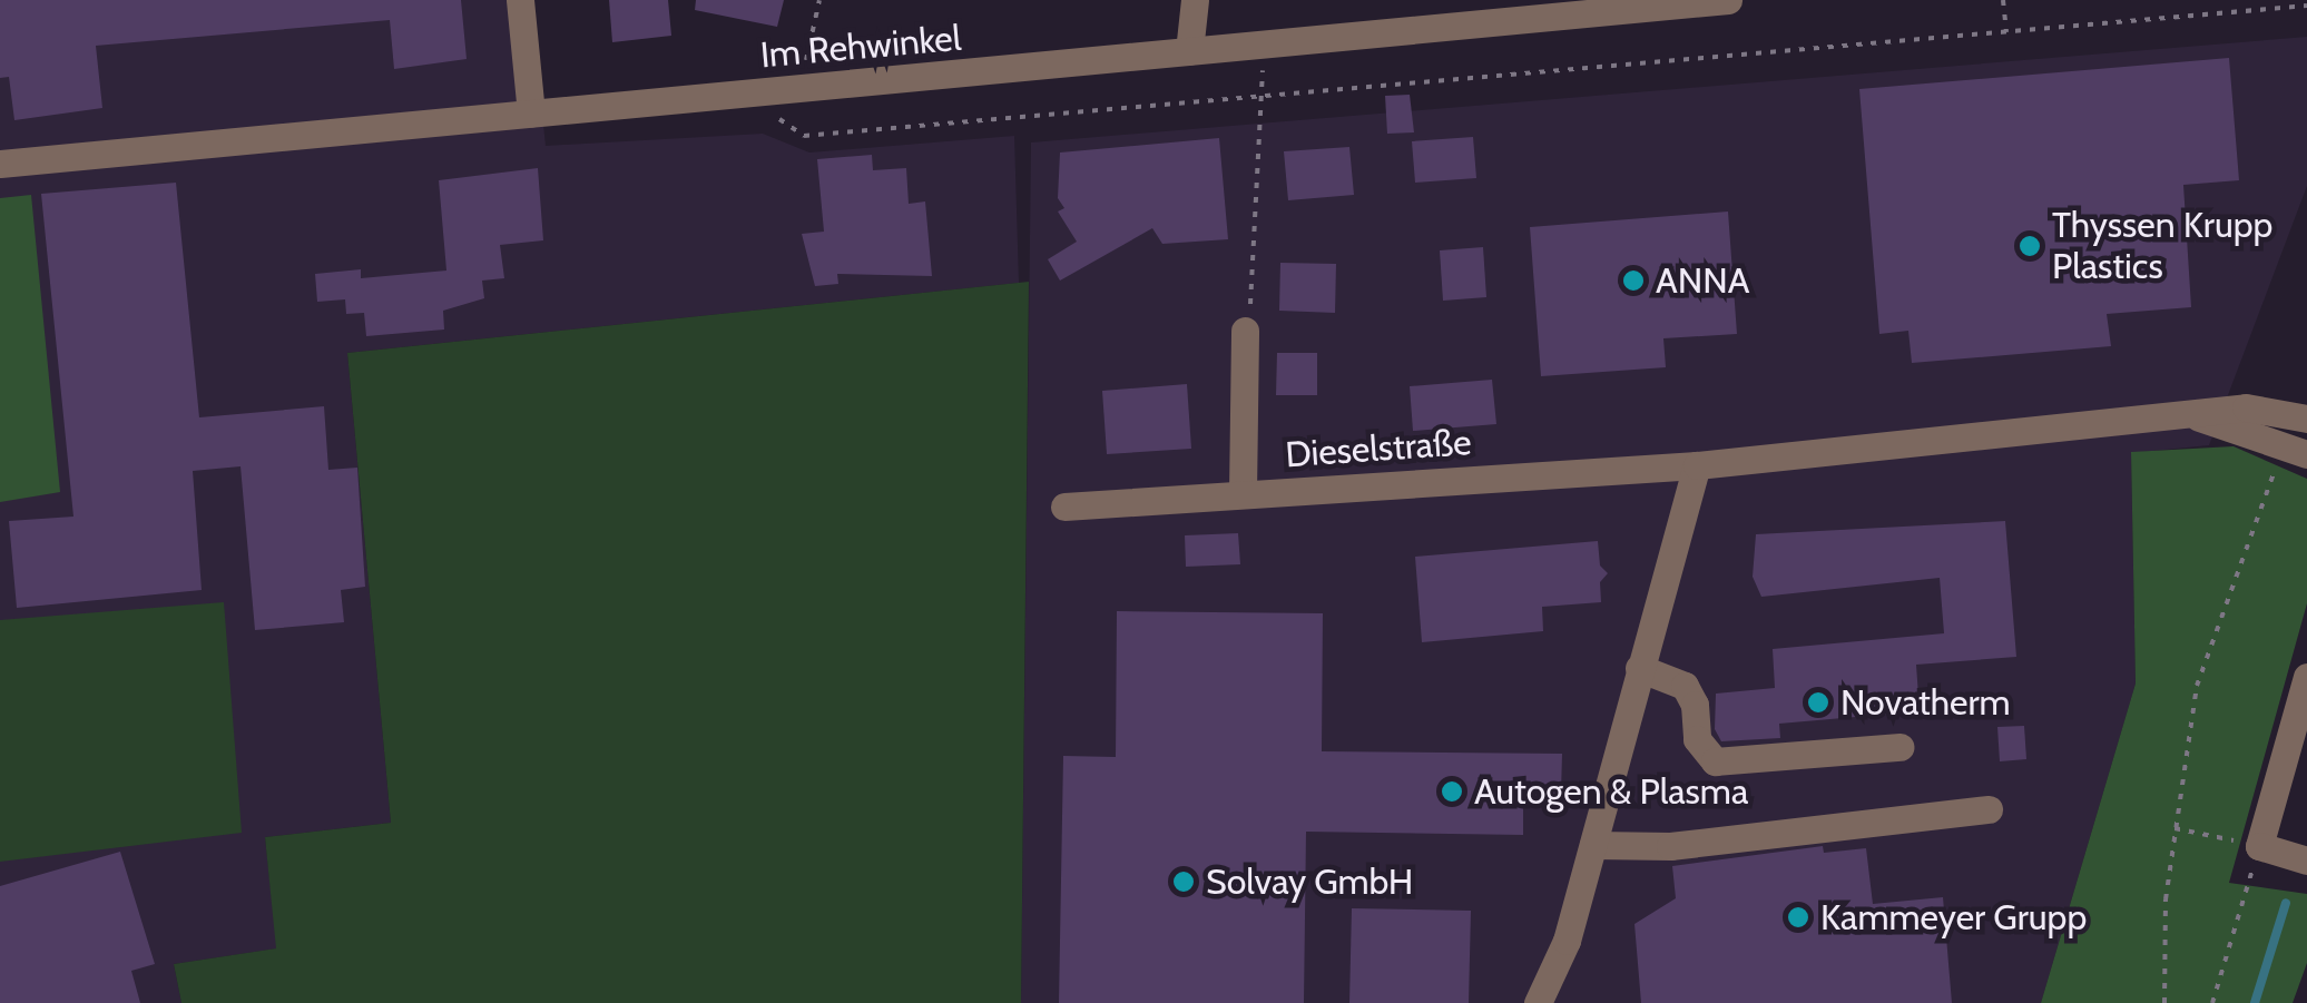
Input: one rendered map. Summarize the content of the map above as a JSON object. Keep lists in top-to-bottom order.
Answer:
{
  "streets": {
    "street": ["Im Rehwinkel", "Dieselstraße"]
  },
  "places": [
    "Thyssen Krupp Plastics",
    "ANNA",
    "Novatherm",
    "Autogen & Plasma",
    "Solvay GmbH",
    "Kammeyer Grupp"
  ]
}
